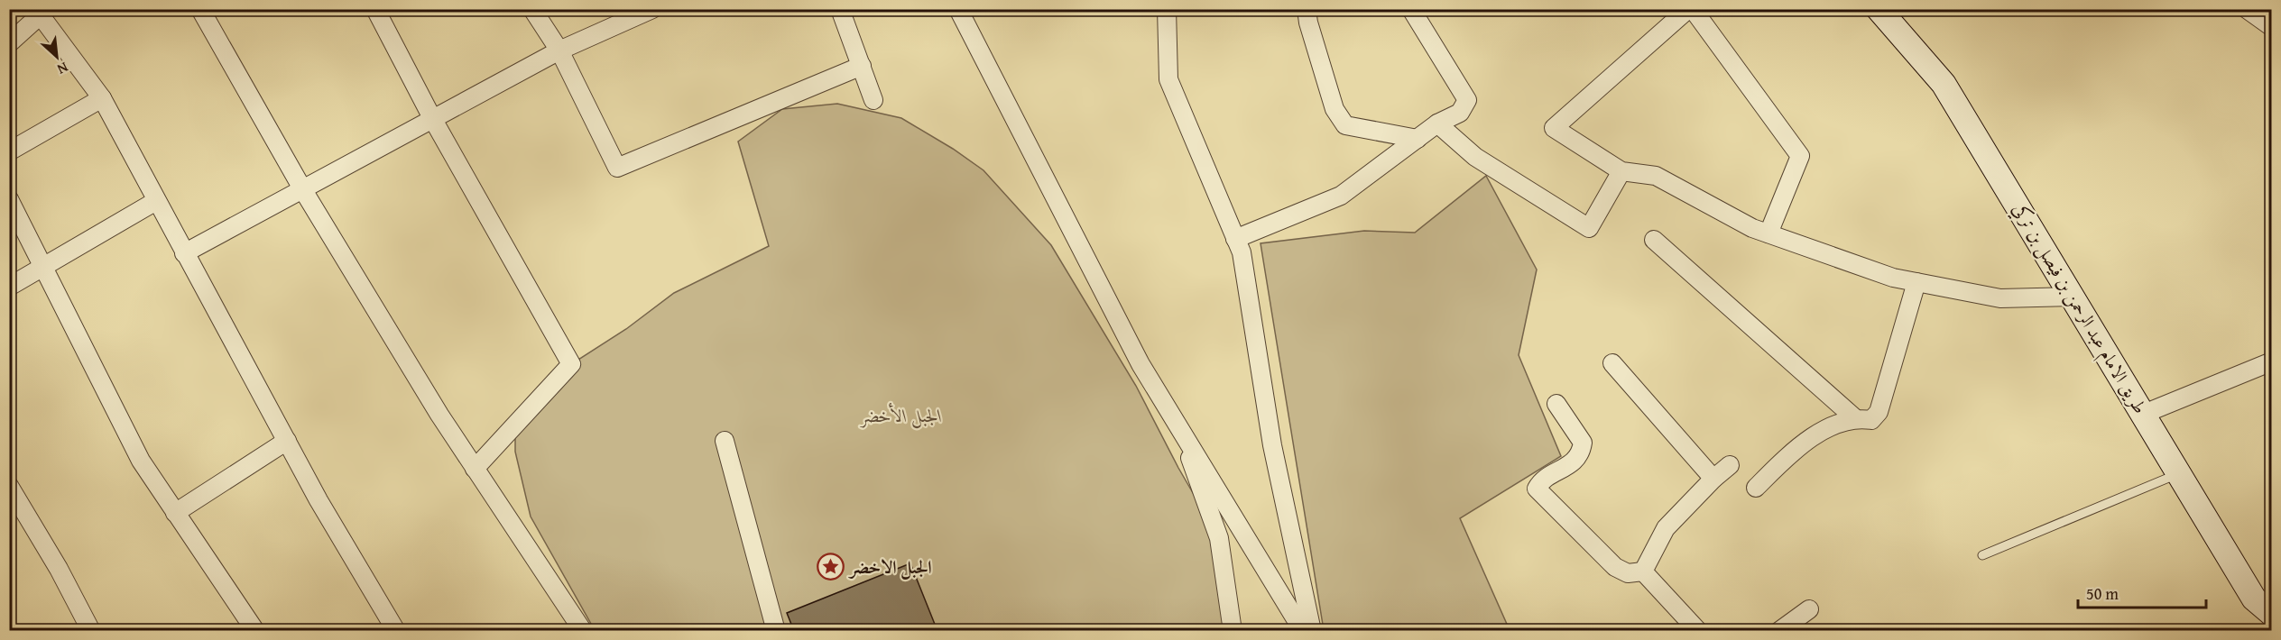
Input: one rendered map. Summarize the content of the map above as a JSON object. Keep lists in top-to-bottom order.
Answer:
{
  "streets": {
    "street": ["طريق الامام عبد الرحمن بن فيصل بن تركي"]
  },
  "parks": ["الجبل الأخضر"],
  "places": {
    "place": ["الجبل الاخضر"]
  },
  "scale_bar": "50 m",
  "north": "bottom right"
}
